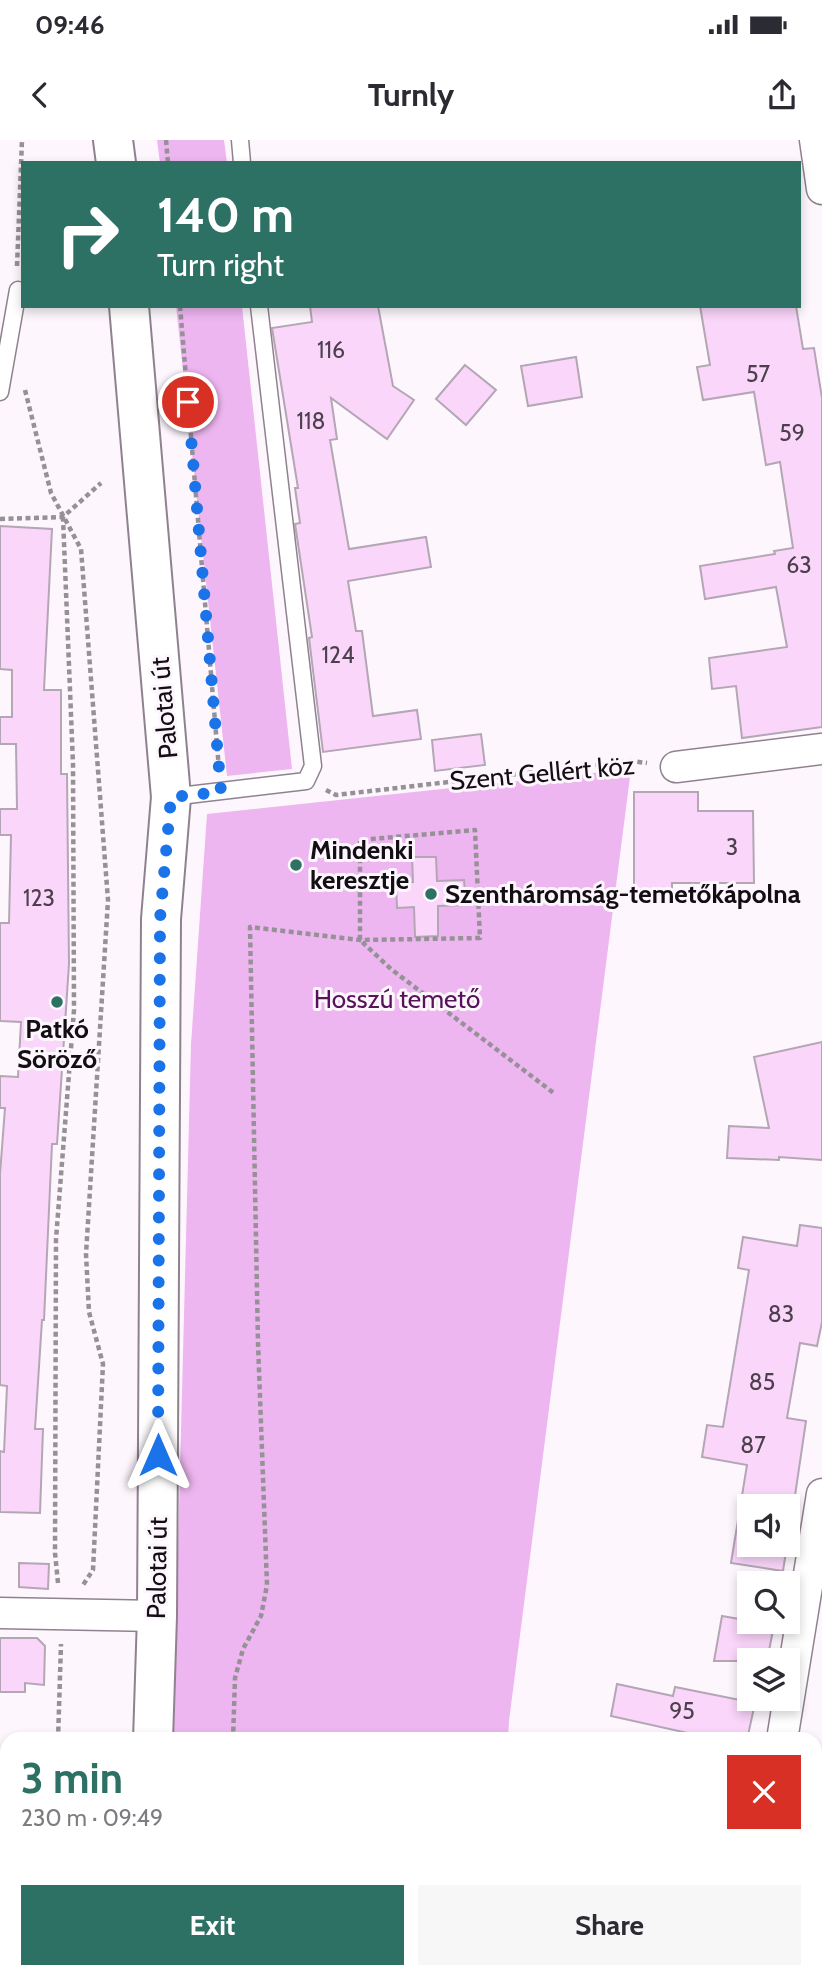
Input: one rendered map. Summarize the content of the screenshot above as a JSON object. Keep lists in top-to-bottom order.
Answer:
{
  "streets": {
    "main road": ["Palotai út"],
    "path": ["Szent Gellért köz"]
  },
  "parks": ["Hosszú temető"],
  "places": ["Mindenki keresztje", "Szentháromság-temetőkápolna", "Patkó Söröző"],
  "house_numbers": [
    "116",
    "57",
    "118",
    "59",
    "63",
    "124",
    "3",
    "123",
    "83",
    "85",
    "87",
    "95"
  ],
  "page": {
    "status": "09:46",
    "header": "Turnly",
    "turn": ["140 m", "Turn right"],
    "heading": ["3 min", "230 m · 09:49"],
    "buttons": ["Exit", "Share"]
  }
}
